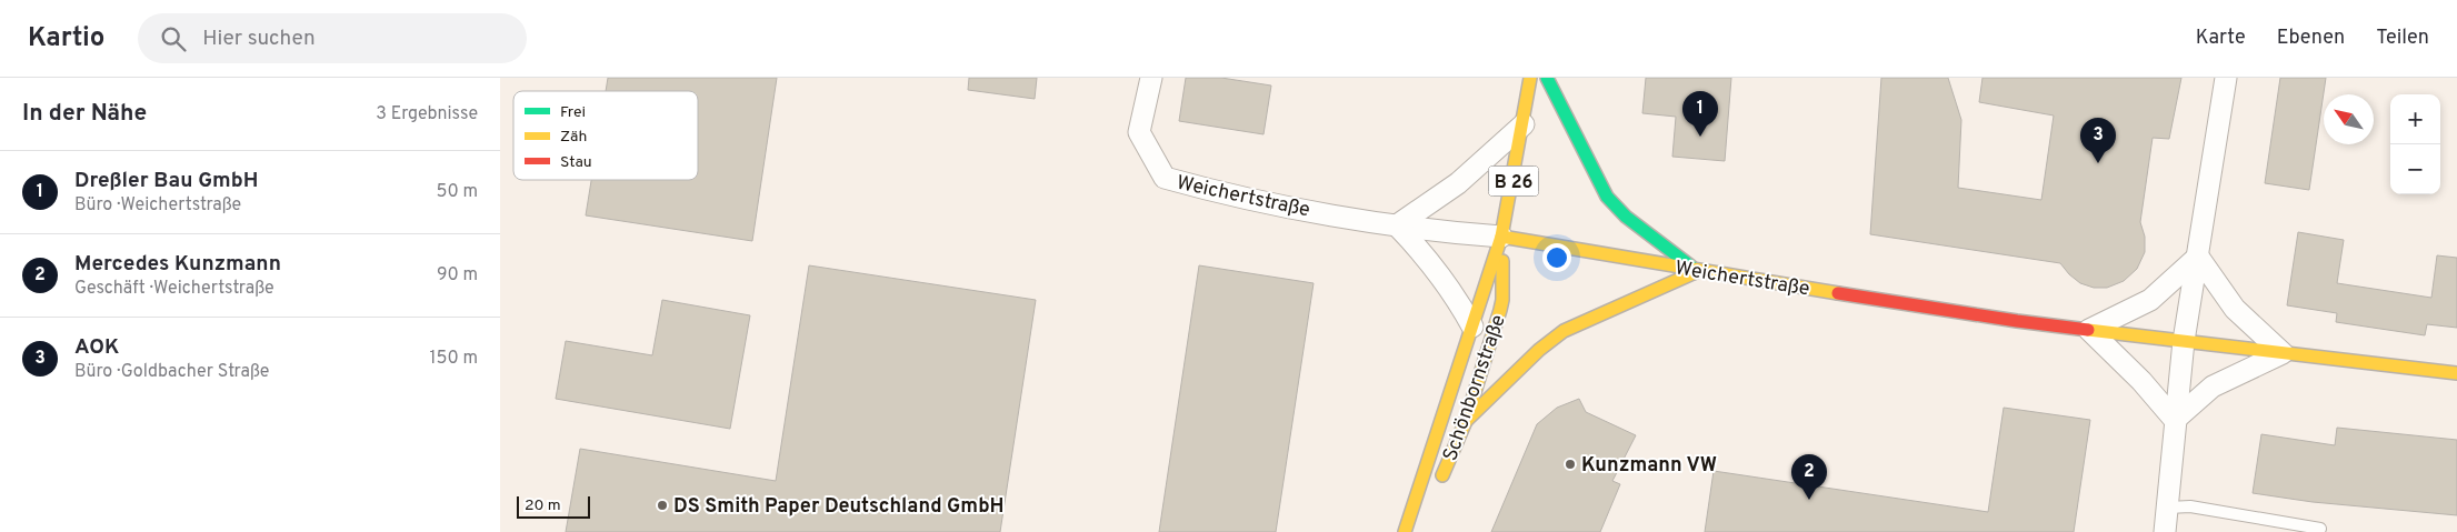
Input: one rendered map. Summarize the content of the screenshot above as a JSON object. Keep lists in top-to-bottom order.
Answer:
{
  "streets": {
    "main road": ["B 26", "Weichertstraße", "Schönbornstraße"]
  },
  "crossings": [
    ["Weichertstraße", "Schönbornstraße"]
  ],
  "places": ["Kunzmann VW", "DS Smith Paper Deutschland GmbH"],
  "legend": ["Frei", "Zäh", "Stau"],
  "scale_bar": "20 m",
  "north": "top left",
  "page": {
    "header": "Kartio",
    "search": "Hier suchen",
    "nav": ["Karte", "Ebenen", "Teilen"],
    "heading": ["In der Nähe", "3 Ergebnisse"],
    "pins": ["1", "3", "2"],
    "map_buttons": ["+", "−"],
    "list": [
      {
        "mark": "1",
        "name": "Dreßler Bau GmbH",
        "note": "Büro · Weichertstraße",
        "value": "50 m"
      },
      {
        "mark": "2",
        "name": "Mercedes Kunzmann",
        "note": "Geschäft · Weichertstraße",
        "value": "90 m"
      },
      {
        "mark": "3",
        "name": "AOK",
        "note": "Büro · Goldbacher Straße",
        "value": "150 m"
      }
    ],
    "scale": "20 m"
  }
}
